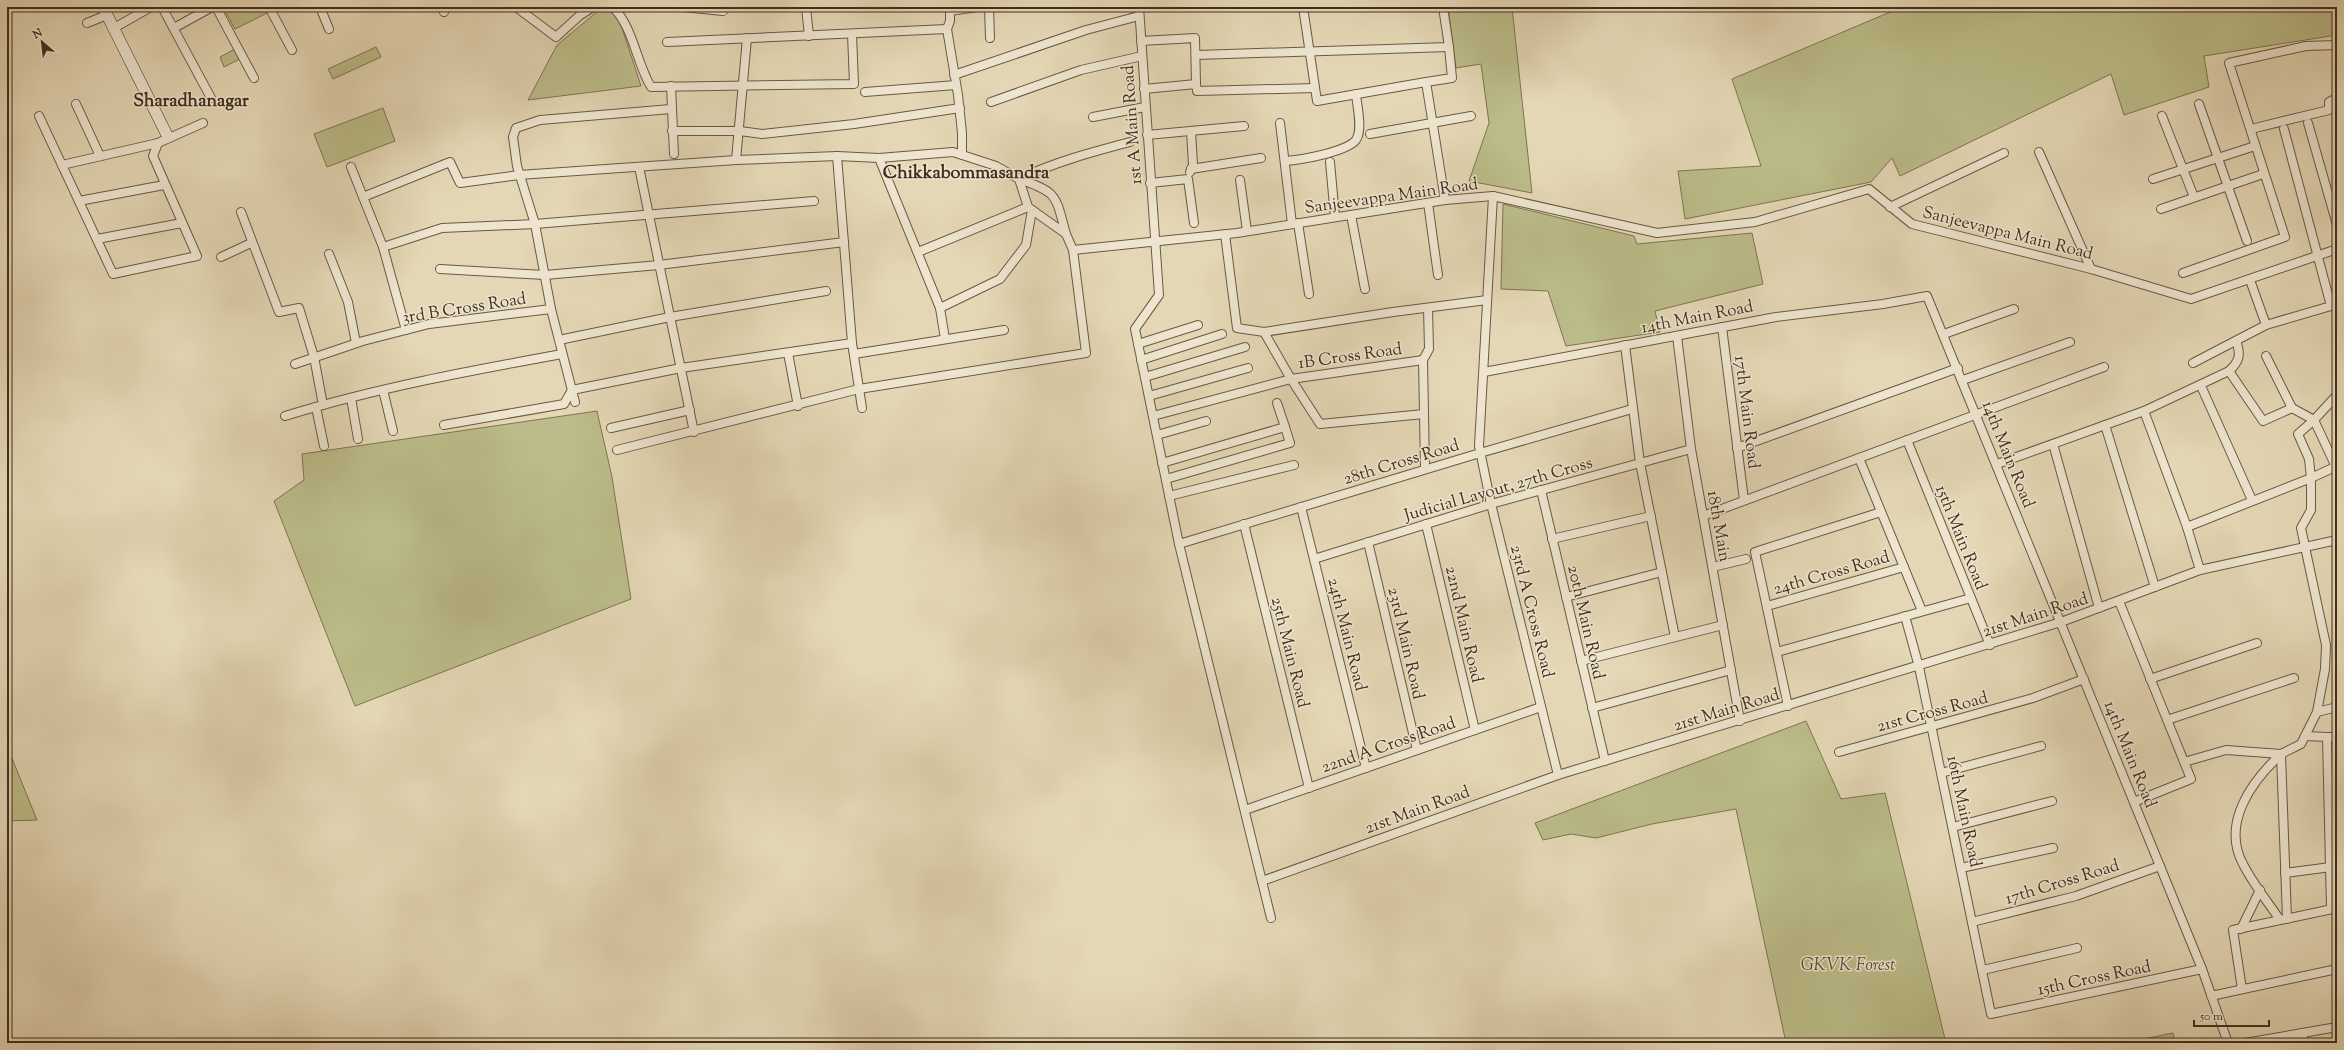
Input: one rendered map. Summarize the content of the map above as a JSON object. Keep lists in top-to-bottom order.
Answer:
{
  "streets": {
    "street": [
      "1st A Main Road",
      "Sanjeevappa Main Road",
      "3rd B Cross Road",
      "14th Main Road",
      "1B Cross Road",
      "17th Main Road",
      "28th Cross Road",
      "Judicial Layout, 27th Cross",
      "18th Main",
      "15th Main Road",
      "24th Cross Road",
      "23rd A Cross Road",
      "21st Main Road",
      "20th Main Road",
      "22nd Main Road",
      "24th Main Road",
      "23rd Main Road",
      "25th Main Road",
      "21st Cross Road",
      "22nd A Cross Road",
      "16th Main Road",
      "17th Cross Road",
      "15th Cross Road"
    ]
  },
  "crossings": [
    ["1st A Main Road", "Sanjeevappa Main Road"],
    ["1st A Main Road", "28th Cross Road"],
    ["1st A Main Road", "21st Main Road"],
    ["1st A Main Road", "22nd A Cross Road"],
    ["Sanjeevappa Main Road", "23rd A Cross Road"],
    ["14th Main Road", "17th Main Road"],
    ["14th Main Road", "18th Main"],
    ["14th Main Road", "23rd A Cross Road"],
    ["14th Main Road", "21st Main Road"],
    ["14th Main Road", "21st Cross Road"],
    ["14th Main Road", "17th Cross Road"],
    ["14th Main Road", "15th Cross Road"],
    ["28th Cross Road", "23rd A Cross Road"],
    ["28th Cross Road", "24th Main Road"],
    ["28th Cross Road", "25th Main Road"],
    ["Judicial Layout, 27th Cross", "18th Main"],
    ["Judicial Layout, 27th Cross", "23rd A Cross Road"],
    ["Judicial Layout, 27th Cross", "20th Main Road"],
    ["Judicial Layout, 27th Cross", "22nd Main Road"],
    ["Judicial Layout, 27th Cross", "24th Main Road"],
    ["Judicial Layout, 27th Cross", "23rd Main Road"],
    ["18th Main", "21st Main Road"],
    ["15th Main Road", "21st Main Road"],
    ["23rd A Cross Road", "21st Main Road"],
    ["23rd A Cross Road", "22nd A Cross Road"],
    ["21st Main Road", "20th Main Road"],
    ["21st Main Road", "16th Main Road"],
    ["22nd Main Road", "22nd A Cross Road"],
    ["24th Main Road", "22nd A Cross Road"],
    ["23rd Main Road", "22nd A Cross Road"],
    ["25th Main Road", "22nd A Cross Road"],
    ["21st Cross Road", "16th Main Road"],
    ["16th Main Road", "17th Cross Road"],
    ["16th Main Road", "15th Cross Road"]
  ],
  "districts": ["Sharadhanagar", "Chikkabommasandra"],
  "parks": ["GKVK Forest"],
  "scale_bar": "50 m",
  "north": "top left"
}
